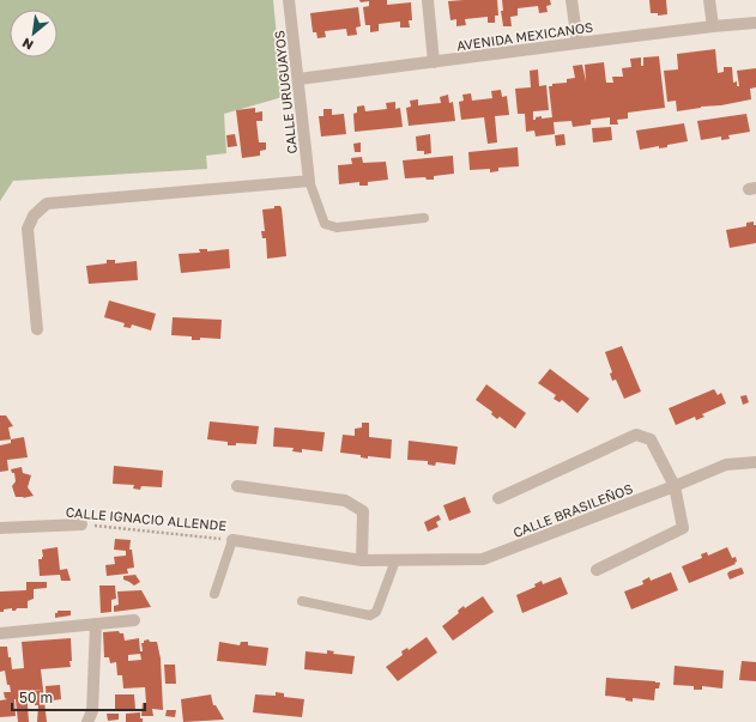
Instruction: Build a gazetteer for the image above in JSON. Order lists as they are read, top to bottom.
{
  "streets": {
    "street": [
      "AVENIDA MEXICANOS",
      "CALLE URUGUAYOS",
      "CALLE BRASILEÑOS",
      "CALLE IGNACIO ALLENDE"
    ]
  },
  "crossings": [
    ["AVENIDA MEXICANOS", "CALLE URUGUAYOS"],
    ["CALLE BRASILEÑOS", "CALLE IGNACIO ALLENDE"]
  ],
  "scale_bar": "50 m",
  "north": "bottom left"
}
